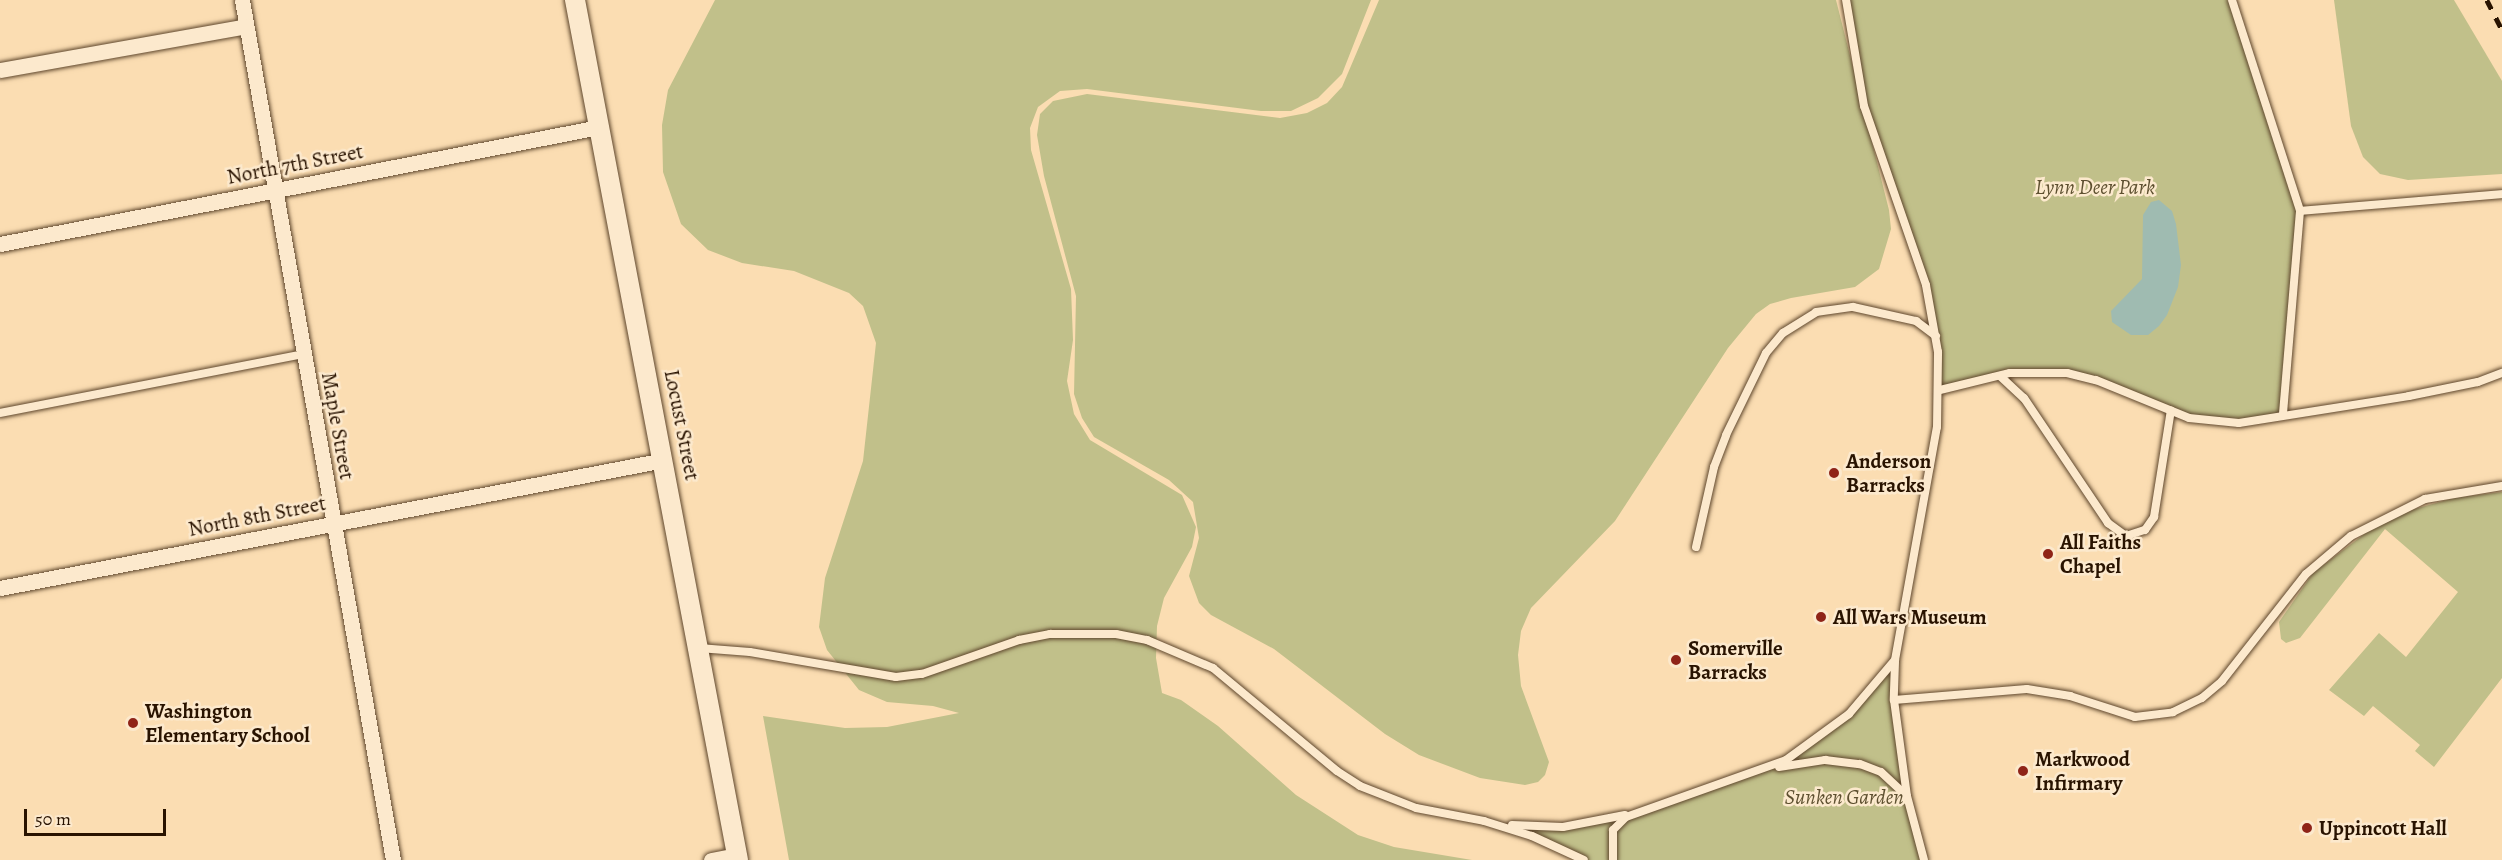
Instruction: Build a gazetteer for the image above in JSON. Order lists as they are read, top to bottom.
{
  "streets": {
    "street": [
      "North 7th Street",
      "Locust Street",
      "Maple Street",
      "North 8th Street"
    ]
  },
  "crossings": [
    ["North 7th Street", "Locust Street"],
    ["North 7th Street", "Maple Street"],
    ["Locust Street", "North 8th Street"],
    ["Maple Street", "North 8th Street"]
  ],
  "parks": ["Lynn Deer Park", "Sunken Garden"],
  "places": [
    "Anderson Barracks",
    "All Faiths Chapel",
    "All Wars Museum",
    "Somerville Barracks",
    "Washington Elementary School",
    "Markwood Infirmary",
    "Uppincott Hall"
  ],
  "scale_bar": "50 m"
}
